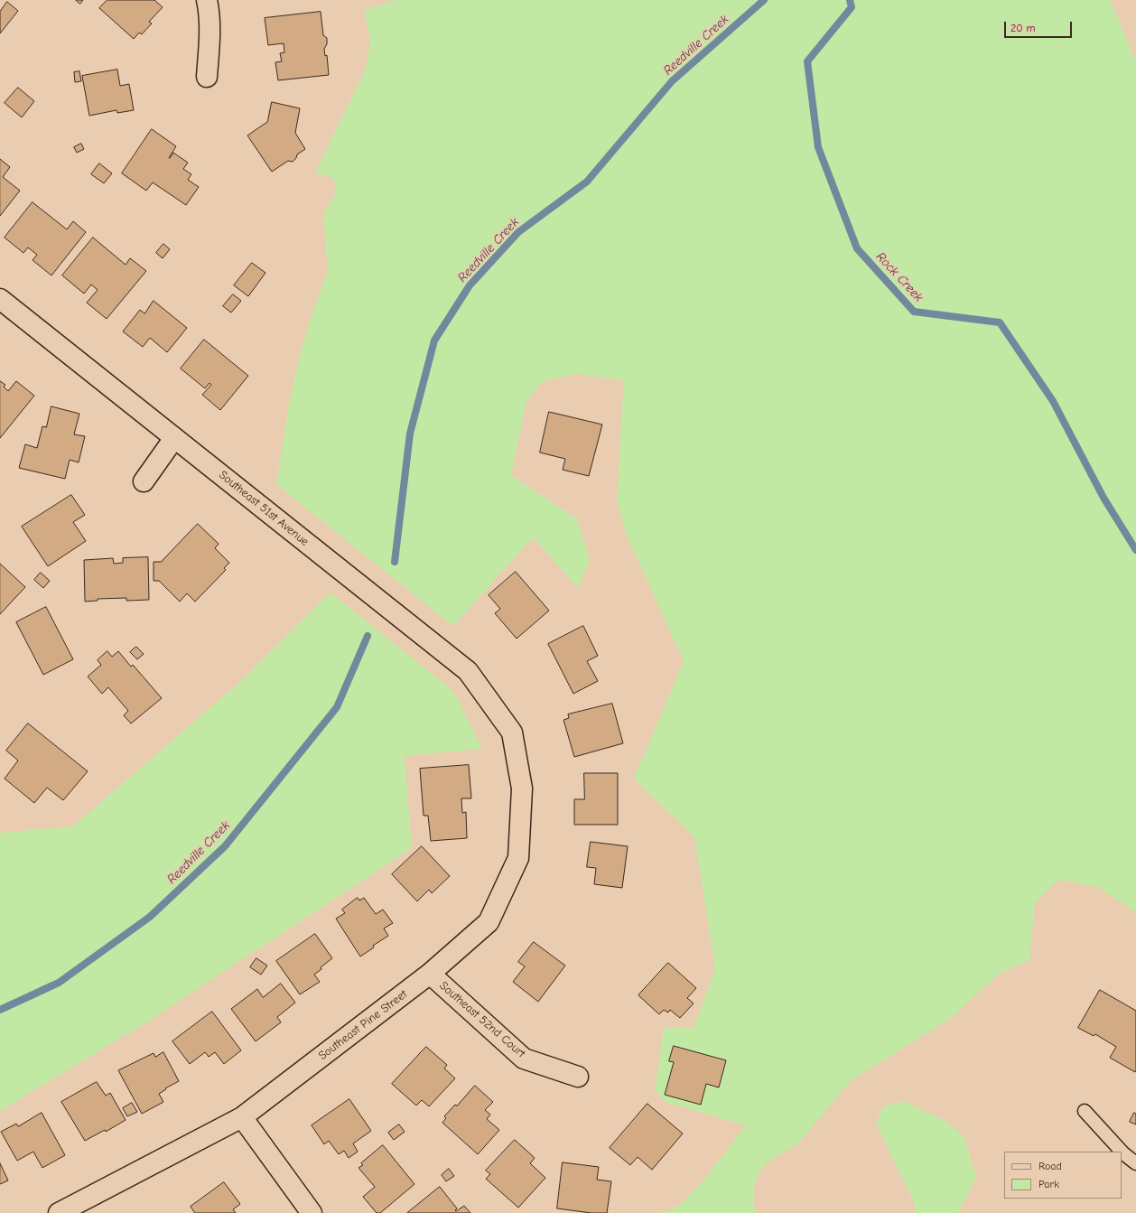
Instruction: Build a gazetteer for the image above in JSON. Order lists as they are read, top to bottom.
{
  "streets": {
    "street": ["Southeast 51st Avenue", "Southeast 52nd Court", "Southeast Pine Street"]
  },
  "crossings": [
    ["Southeast 51st Avenue", "Southeast Pine Street"],
    ["Southeast 52nd Court", "Southeast Pine Street"]
  ],
  "water": ["Reedville Creek", "Rock Creek"],
  "legend": ["Road", "Park"],
  "scale_bar": "20 m"
}
